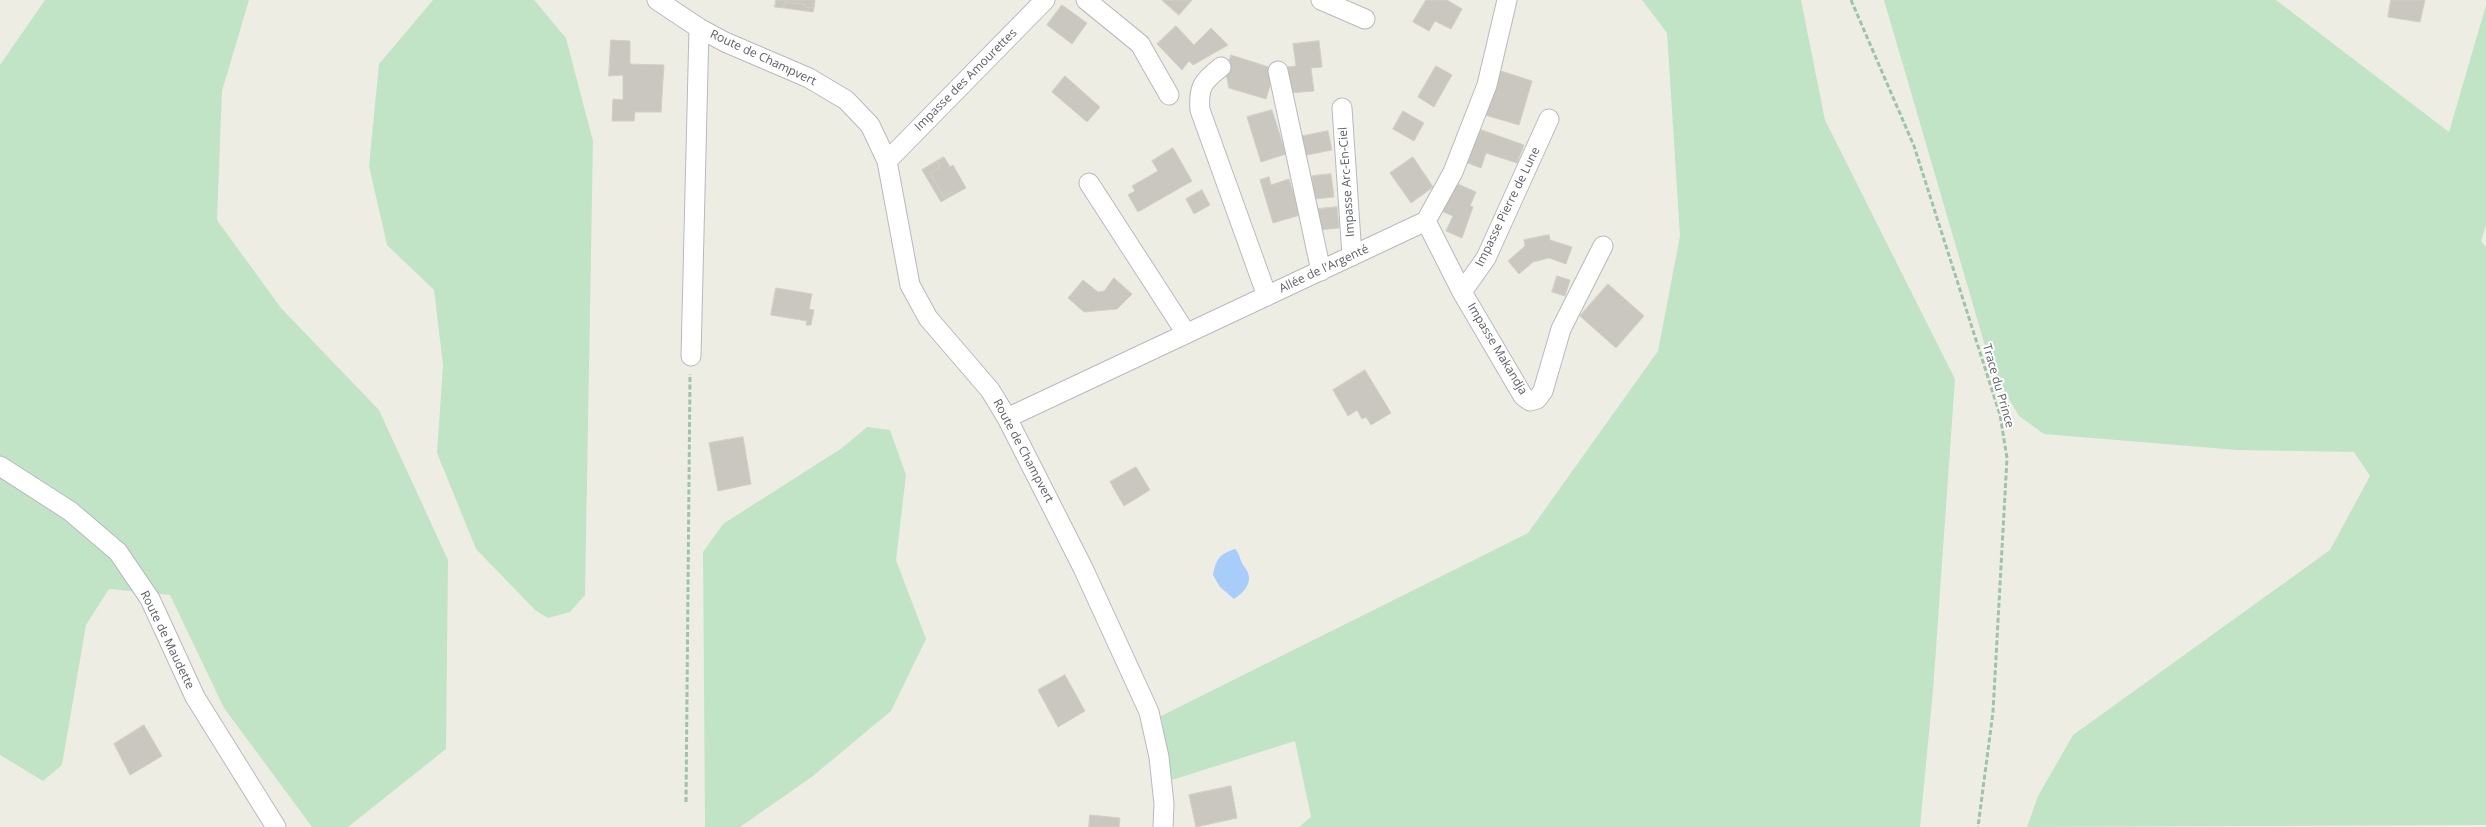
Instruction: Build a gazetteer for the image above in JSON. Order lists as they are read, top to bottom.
{
  "streets": {
    "street": [
      "Route de Champvert",
      "Impasse des Amourettes",
      "Impasse Arc-En-Ciel",
      "Impasse Pierre de Lune",
      "Allée de l'Argenté",
      "Impasse Makandja",
      "Route de Maudette"
    ],
    "path": ["Trace du Prince"]
  },
  "crossings": [
    ["Route de Champvert", "Impasse des Amourettes"],
    ["Route de Champvert", "Allée de l'Argenté"],
    ["Impasse Arc-En-Ciel", "Allée de l'Argenté"],
    ["Impasse Pierre de Lune", "Impasse Makandja"],
    ["Allée de l'Argenté", "Impasse Makandja"]
  ]
}
